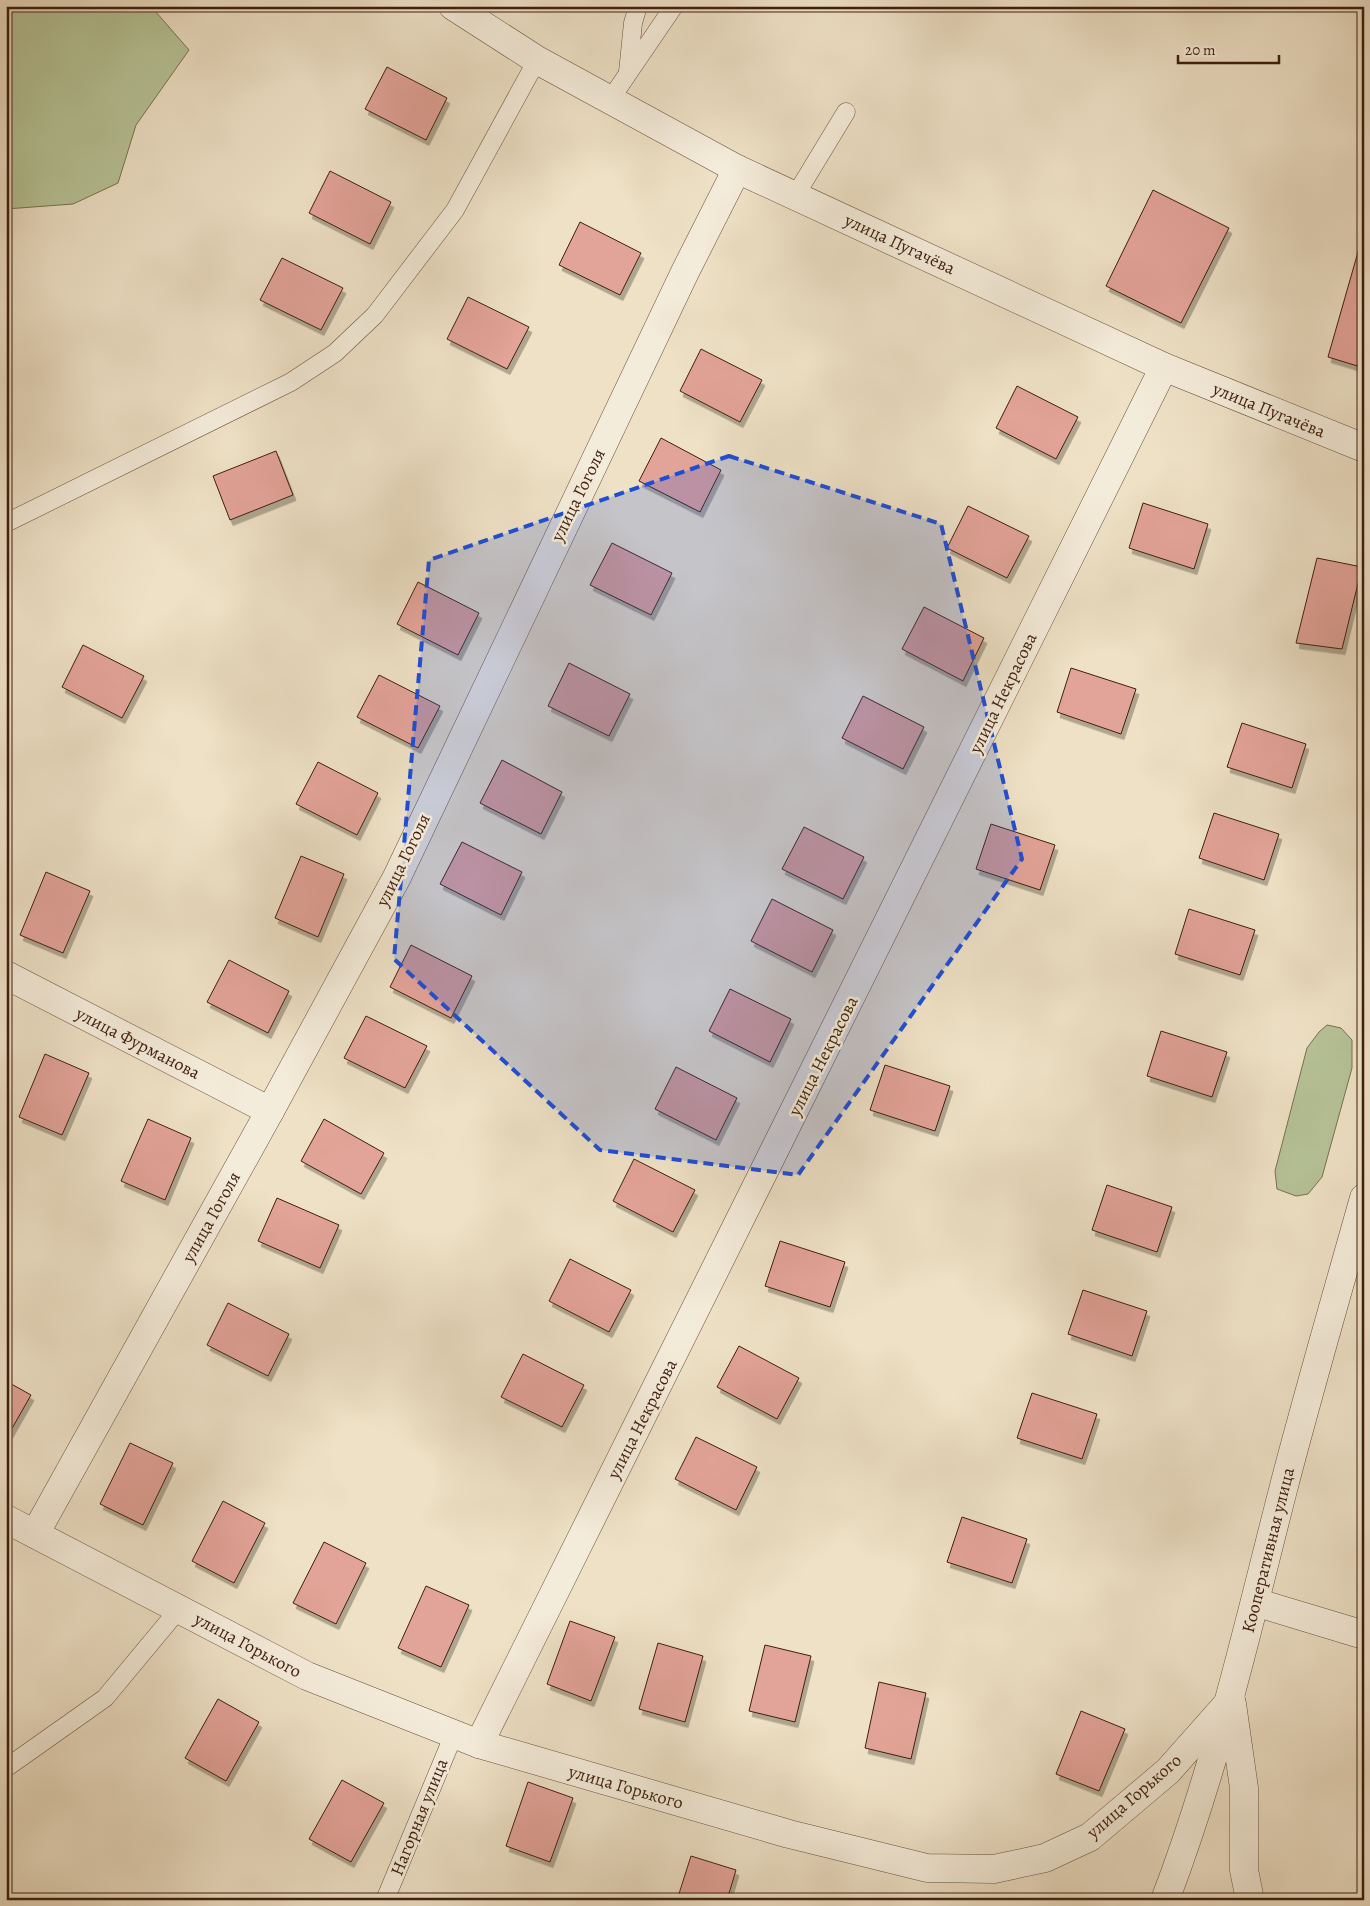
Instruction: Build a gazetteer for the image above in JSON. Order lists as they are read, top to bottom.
{
  "streets": {
    "street": [
      "улица Пугачёва",
      "улица Гоголя",
      "улица Некрасова",
      "улица Фурманова",
      "Кооперативная улица",
      "улица Горького"
    ],
    "lane": ["Нагорная улица"]
  },
  "crossings": [
    ["улица Пугачёва", "улица Гоголя"],
    ["улица Пугачёва", "улица Некрасова"],
    ["улица Гоголя", "улица Фурманова"],
    ["улица Гоголя", "улица Горького"],
    ["улица Некрасова", "улица Горького"],
    ["Кооперативная улица", "улица Горького"],
    ["улица Горького", "Нагорная улица"]
  ],
  "scale_bar": "20 m"
}
